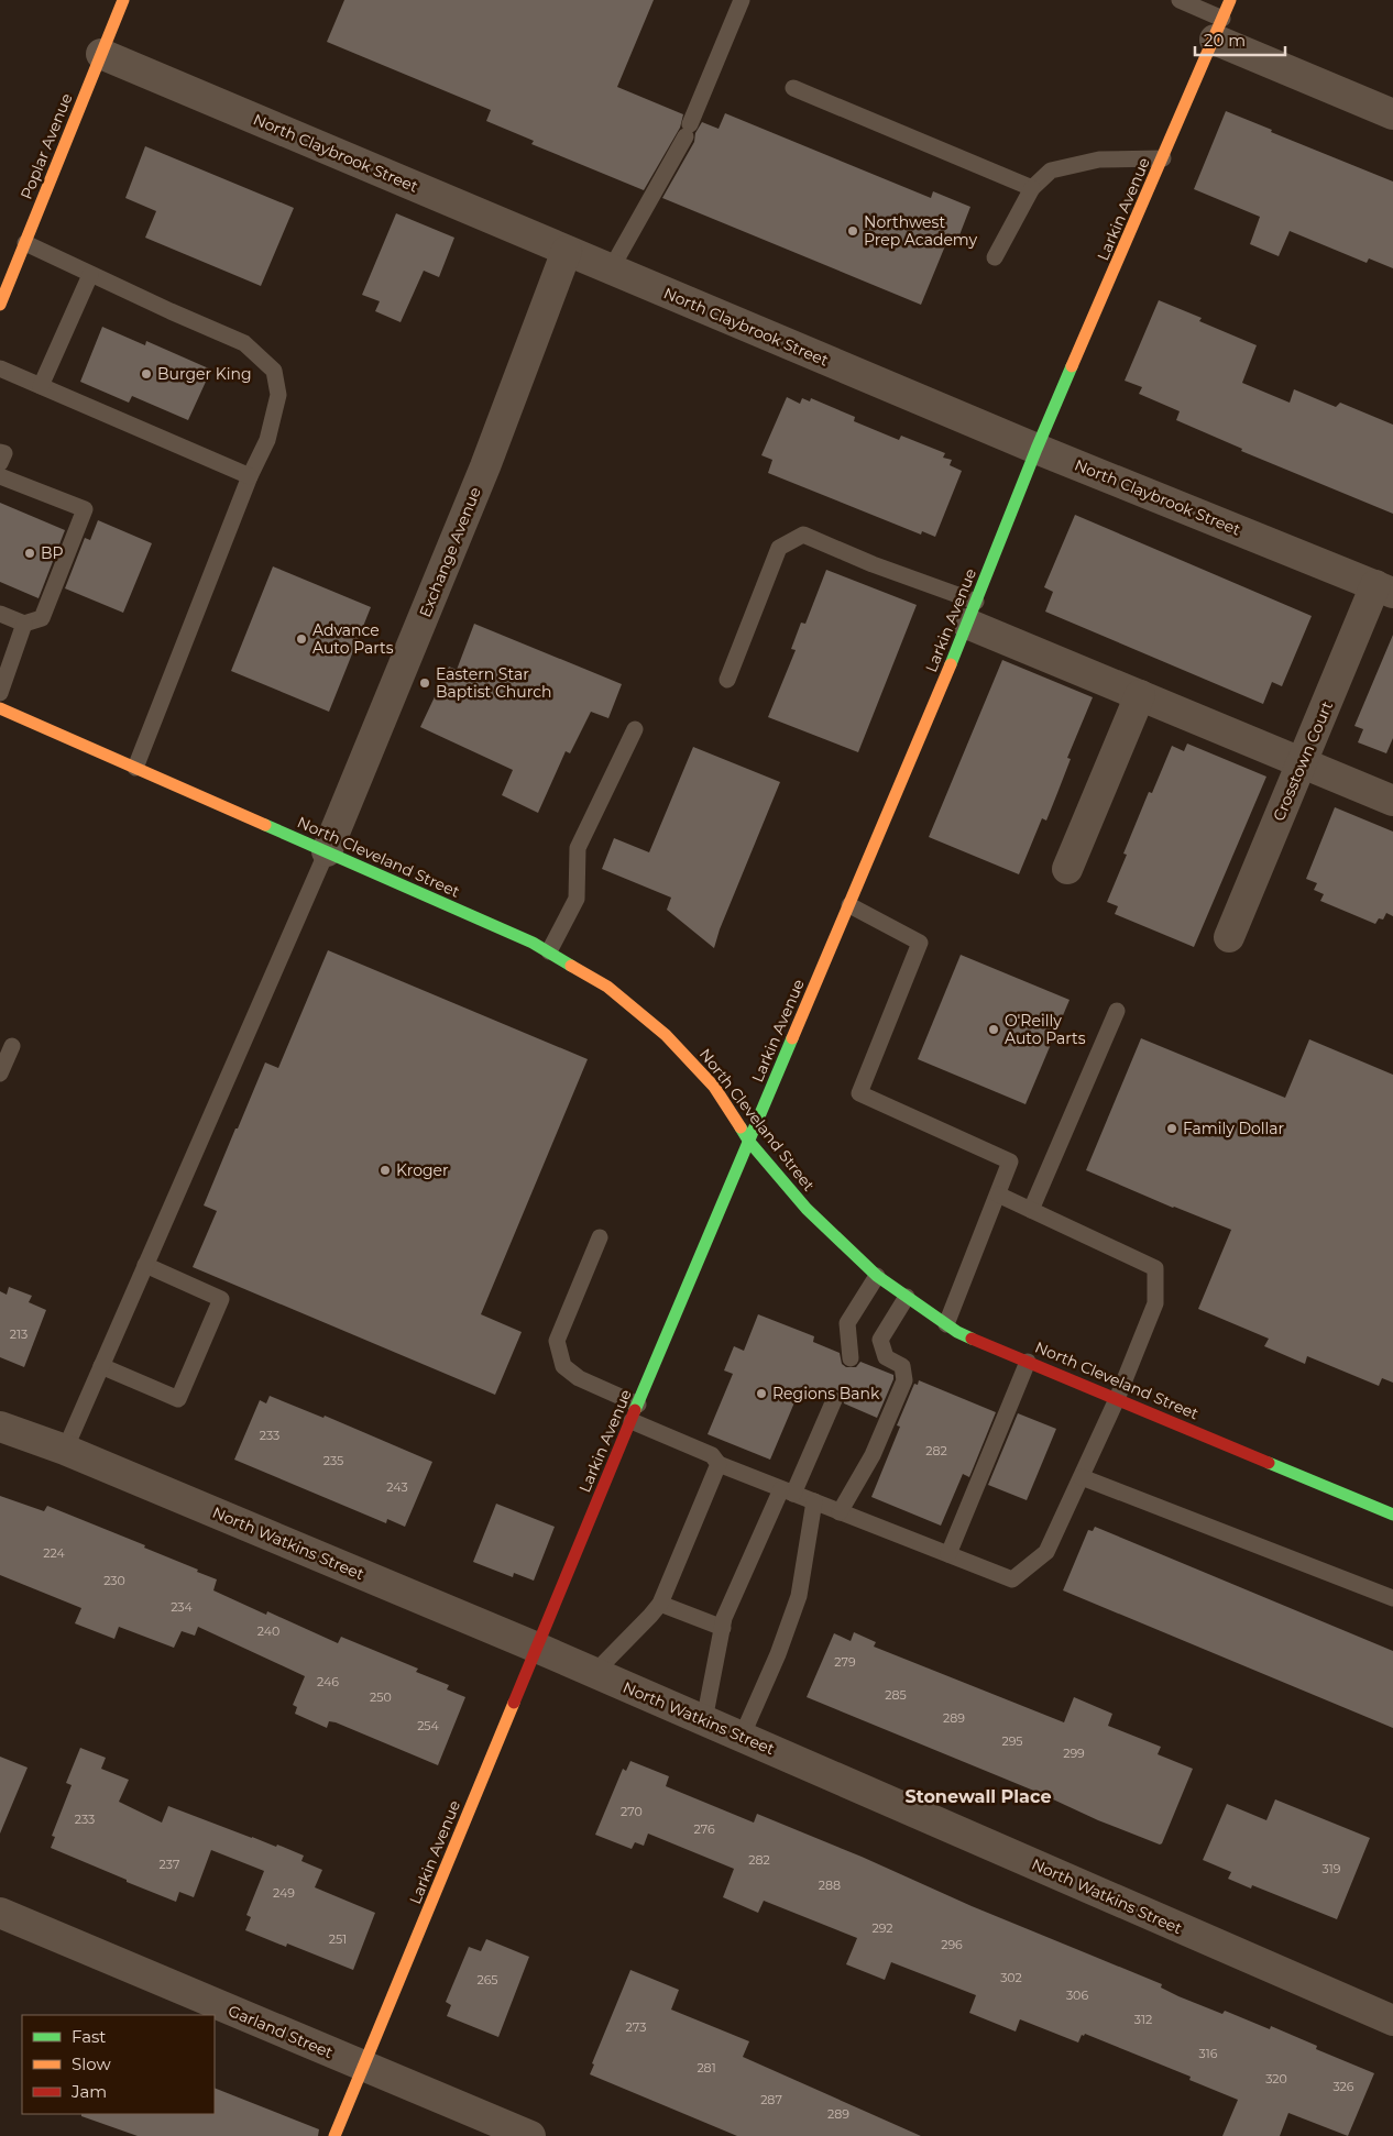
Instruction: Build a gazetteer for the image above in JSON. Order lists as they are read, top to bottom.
{
  "streets": {
    "street": [
      "Poplar Avenue",
      "North Claybrook Street",
      "Larkin Avenue",
      "Exchange Avenue",
      "Crosstown Court",
      "North Cleveland Street",
      "North Watkins Street",
      "Garland Street"
    ]
  },
  "crossings": [
    ["Poplar Avenue", "North Claybrook Street"],
    ["North Claybrook Street", "Larkin Avenue"],
    ["North Claybrook Street", "Exchange Avenue"],
    ["North Claybrook Street", "Crosstown Court"],
    ["Larkin Avenue", "North Cleveland Street"],
    ["Larkin Avenue", "North Watkins Street"],
    ["Larkin Avenue", "Garland Street"],
    ["Exchange Avenue", "North Cleveland Street"]
  ],
  "districts": ["Stonewall Place"],
  "places": [
    "Northwest Prep Academy",
    "Burger King",
    "BP",
    "Advance Auto Parts",
    "Eastern Star Baptist Church",
    "O'Reilly Auto Parts",
    "Family Dollar",
    "Kroger",
    "Regions Bank"
  ],
  "house_numbers": [
    "213",
    "233",
    "282",
    "235",
    "243",
    "224",
    "230",
    "234",
    "240",
    "279",
    "246",
    "285",
    "250",
    "289",
    "254",
    "295",
    "299",
    "270",
    "233",
    "276",
    "282",
    "237",
    "319",
    "288",
    "249",
    "292",
    "251",
    "296",
    "302",
    "265",
    "306",
    "312",
    "273",
    "316",
    "281",
    "320",
    "326",
    "287",
    "289"
  ],
  "legend": ["Fast", "Slow", "Jam"],
  "scale_bar": "20 m"
}
